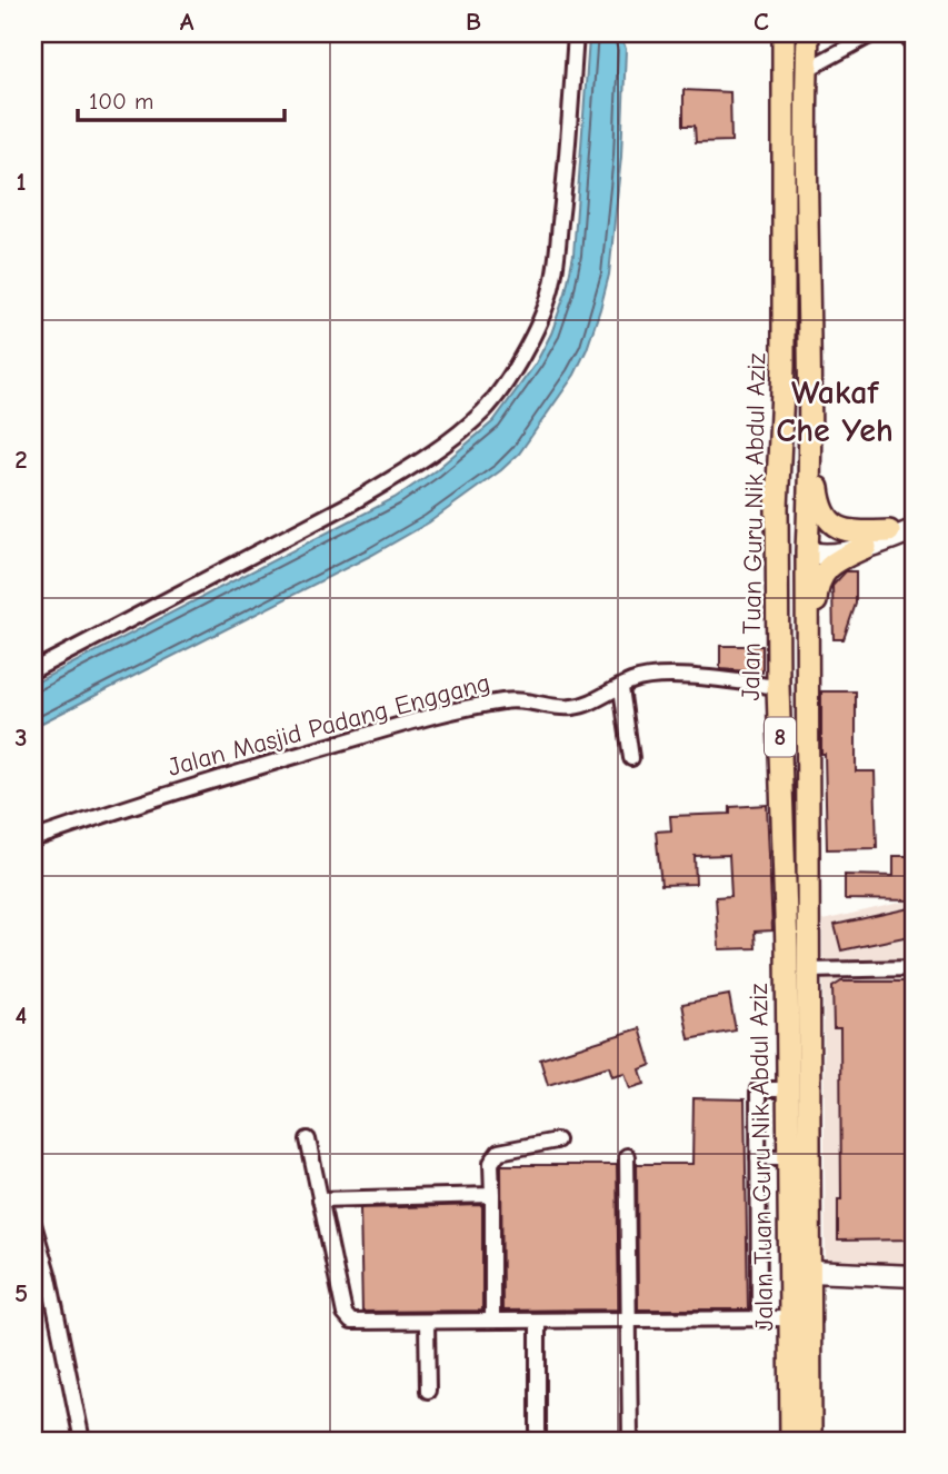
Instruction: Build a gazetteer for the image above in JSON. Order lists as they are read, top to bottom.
{
  "streets": {
    "main road": ["Jalan Tuan Guru Nik Abdul Aziz", "8"],
    "street": ["Jalan Masjid Padang Enggang"]
  },
  "crossings": [
    ["Jalan Tuan Guru Nik Abdul Aziz", "Jalan Masjid Padang Enggang"]
  ],
  "districts": ["Wakaf Che Yeh"],
  "scale_bar": "100 m",
  "grid": {
    "columns": ["A", "B", "C"],
    "rows": [
      "1",
      "2",
      "3",
      "4",
      "5"
    ]
  }
}
